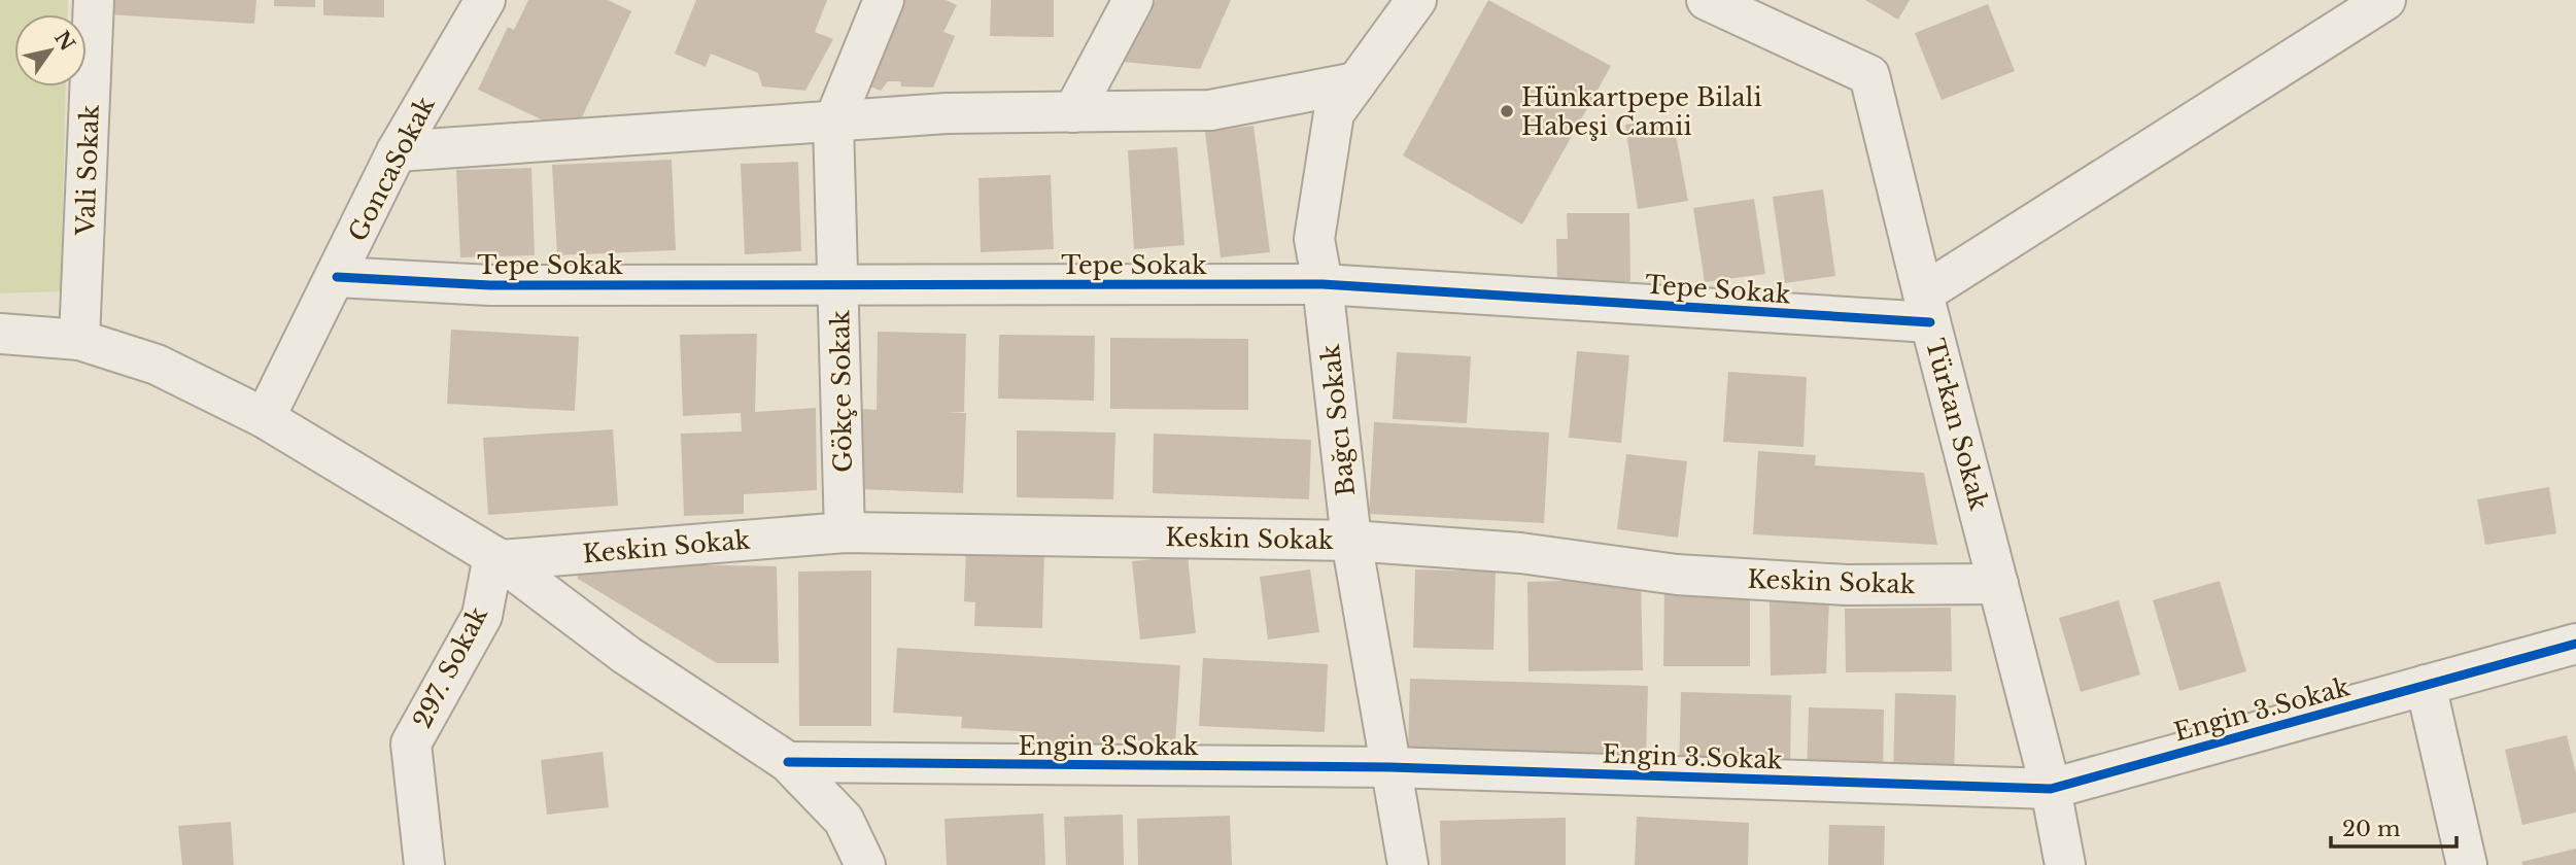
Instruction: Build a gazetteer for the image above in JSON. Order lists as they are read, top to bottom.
{
  "streets": {
    "street": [
      "GoncaSokak",
      "Vali Sokak",
      "Tepe Sokak",
      "Gökçe Sokak",
      "Bağcı Sokak",
      "Türkan Sokak",
      "Keskin Sokak",
      "297. Sokak",
      "Engin 3.Sokak"
    ]
  },
  "crossings": [
    ["GoncaSokak", "Tepe Sokak"],
    ["Tepe Sokak", "Gökçe Sokak"],
    ["Tepe Sokak", "Bağcı Sokak"],
    ["Tepe Sokak", "Türkan Sokak"],
    ["Gökçe Sokak", "Keskin Sokak"],
    ["Bağcı Sokak", "Keskin Sokak"],
    ["Bağcı Sokak", "Engin 3.Sokak"],
    ["Türkan Sokak", "Keskin Sokak"],
    ["Türkan Sokak", "Engin 3.Sokak"],
    ["Keskin Sokak", "297. Sokak"]
  ],
  "places": ["Hünkartpepe Bilali Habeşi Camii"],
  "scale_bar": "20 m",
  "north": "top right"
}
